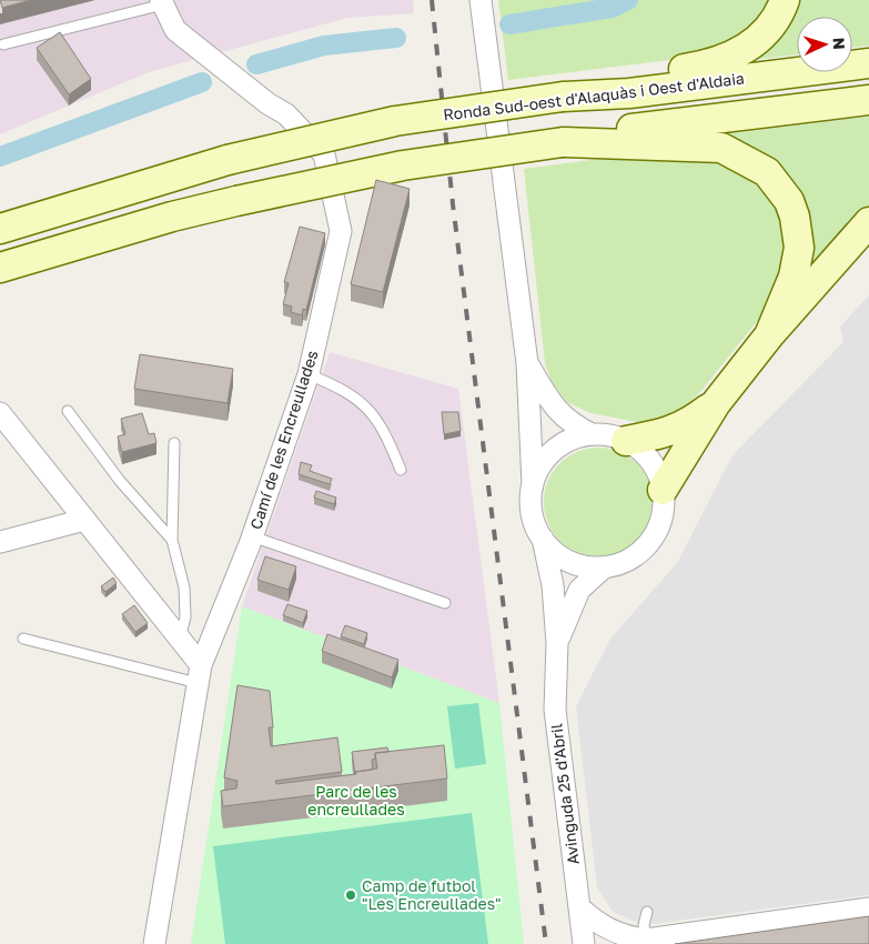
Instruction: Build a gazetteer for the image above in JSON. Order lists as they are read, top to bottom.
{
  "streets": {
    "main road": ["Ronda Sud-oest d'Alaquàs i Oest d'Aldaia"],
    "street": ["Camí de les Encreullades", "Avinguda 25 d'Abril"]
  },
  "parks": ["Parc de les encreullades"],
  "places": ["Camp de futbol \"Les Encreullades\""],
  "north": "right"
}
